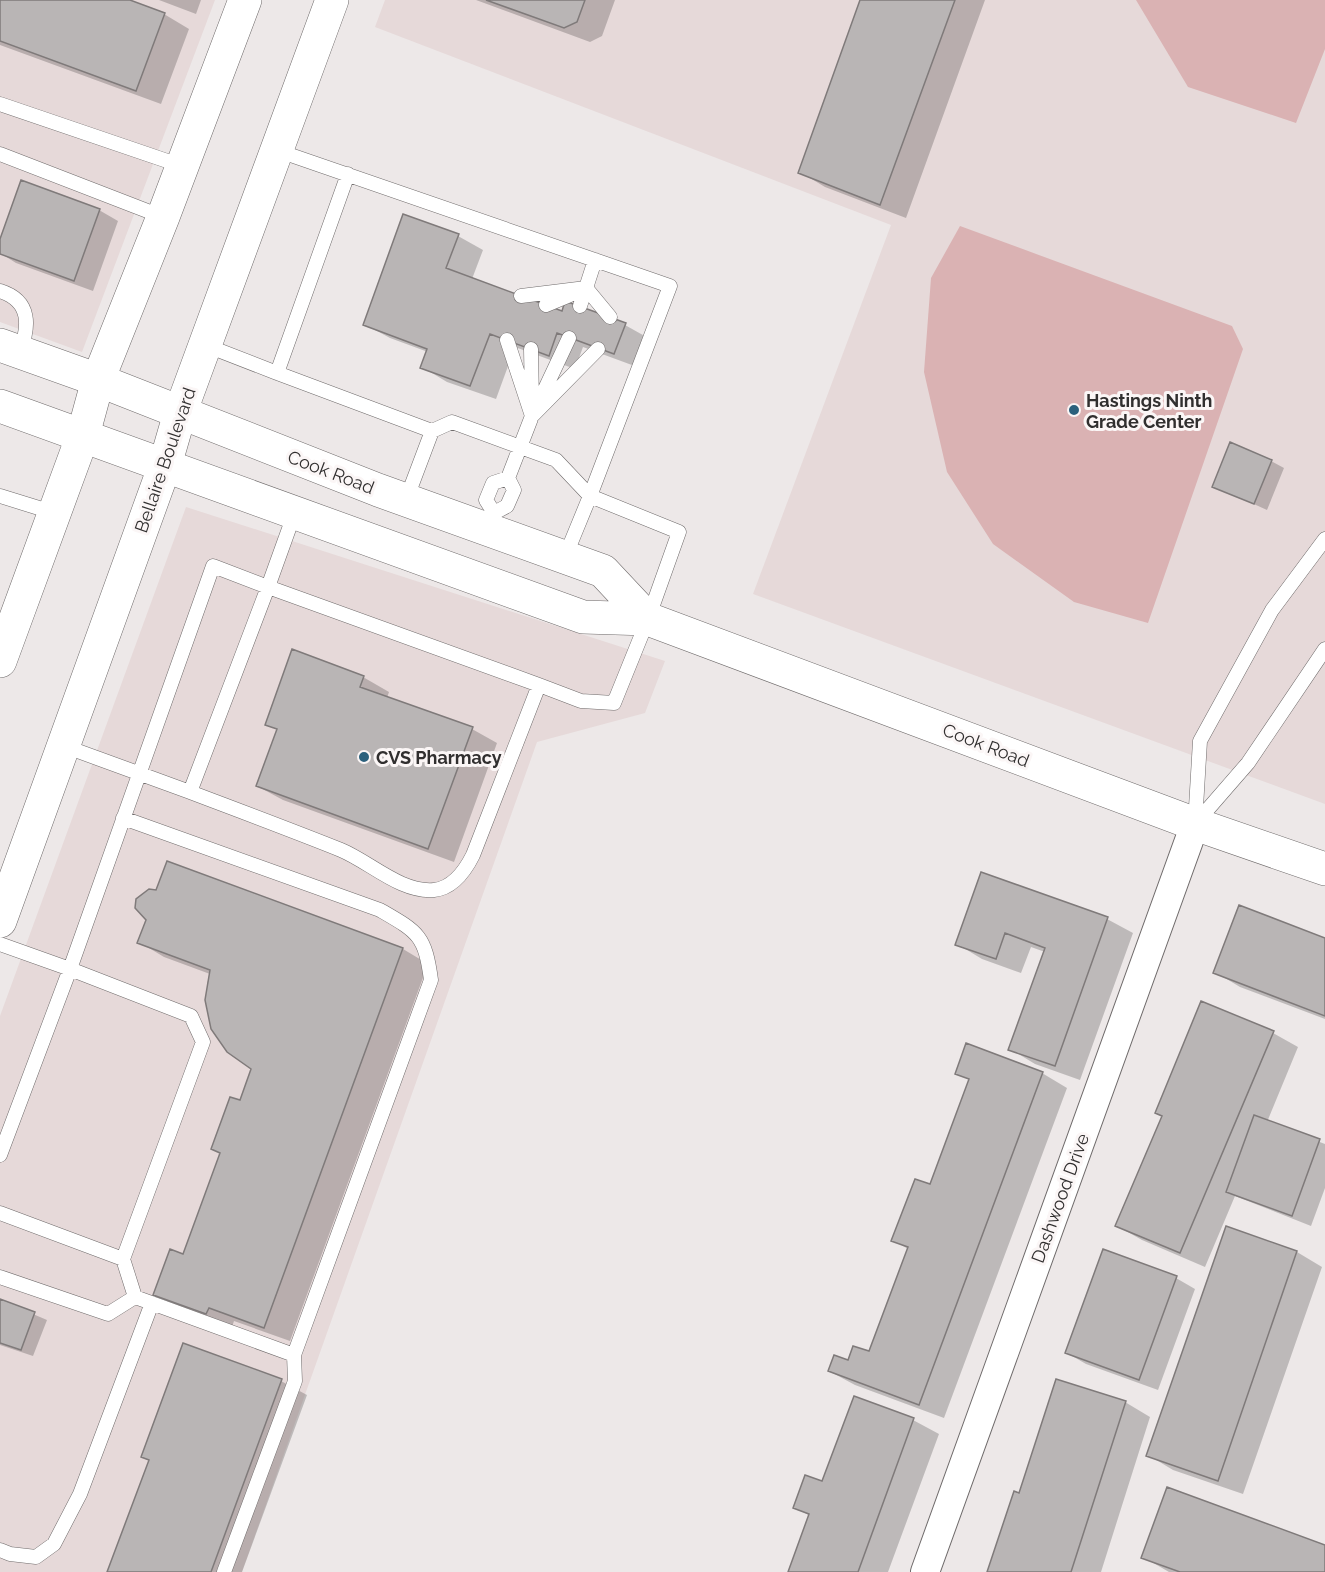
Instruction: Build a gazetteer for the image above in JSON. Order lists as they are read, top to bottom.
{
  "streets": {
    "street": ["Bellaire Boulevard", "Cook Road", "Dashwood Drive"]
  },
  "crossings": [
    ["Bellaire Boulevard", "Cook Road"],
    ["Cook Road", "Dashwood Drive"]
  ],
  "places": ["Hastings Ninth Grade Center", "CVS Pharmacy"]
}
